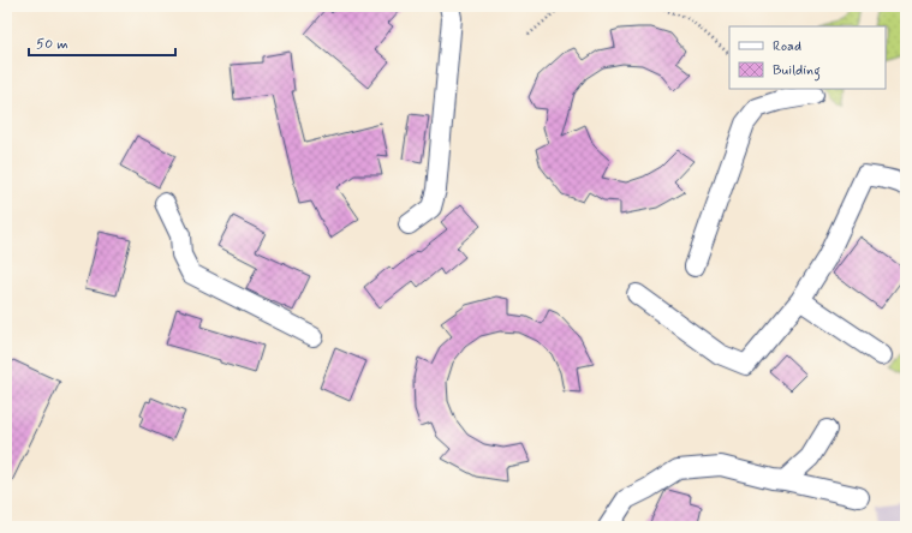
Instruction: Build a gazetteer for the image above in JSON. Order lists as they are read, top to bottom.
{
  "legend": ["Road", "Building"],
  "scale_bar": "50 m"
}
